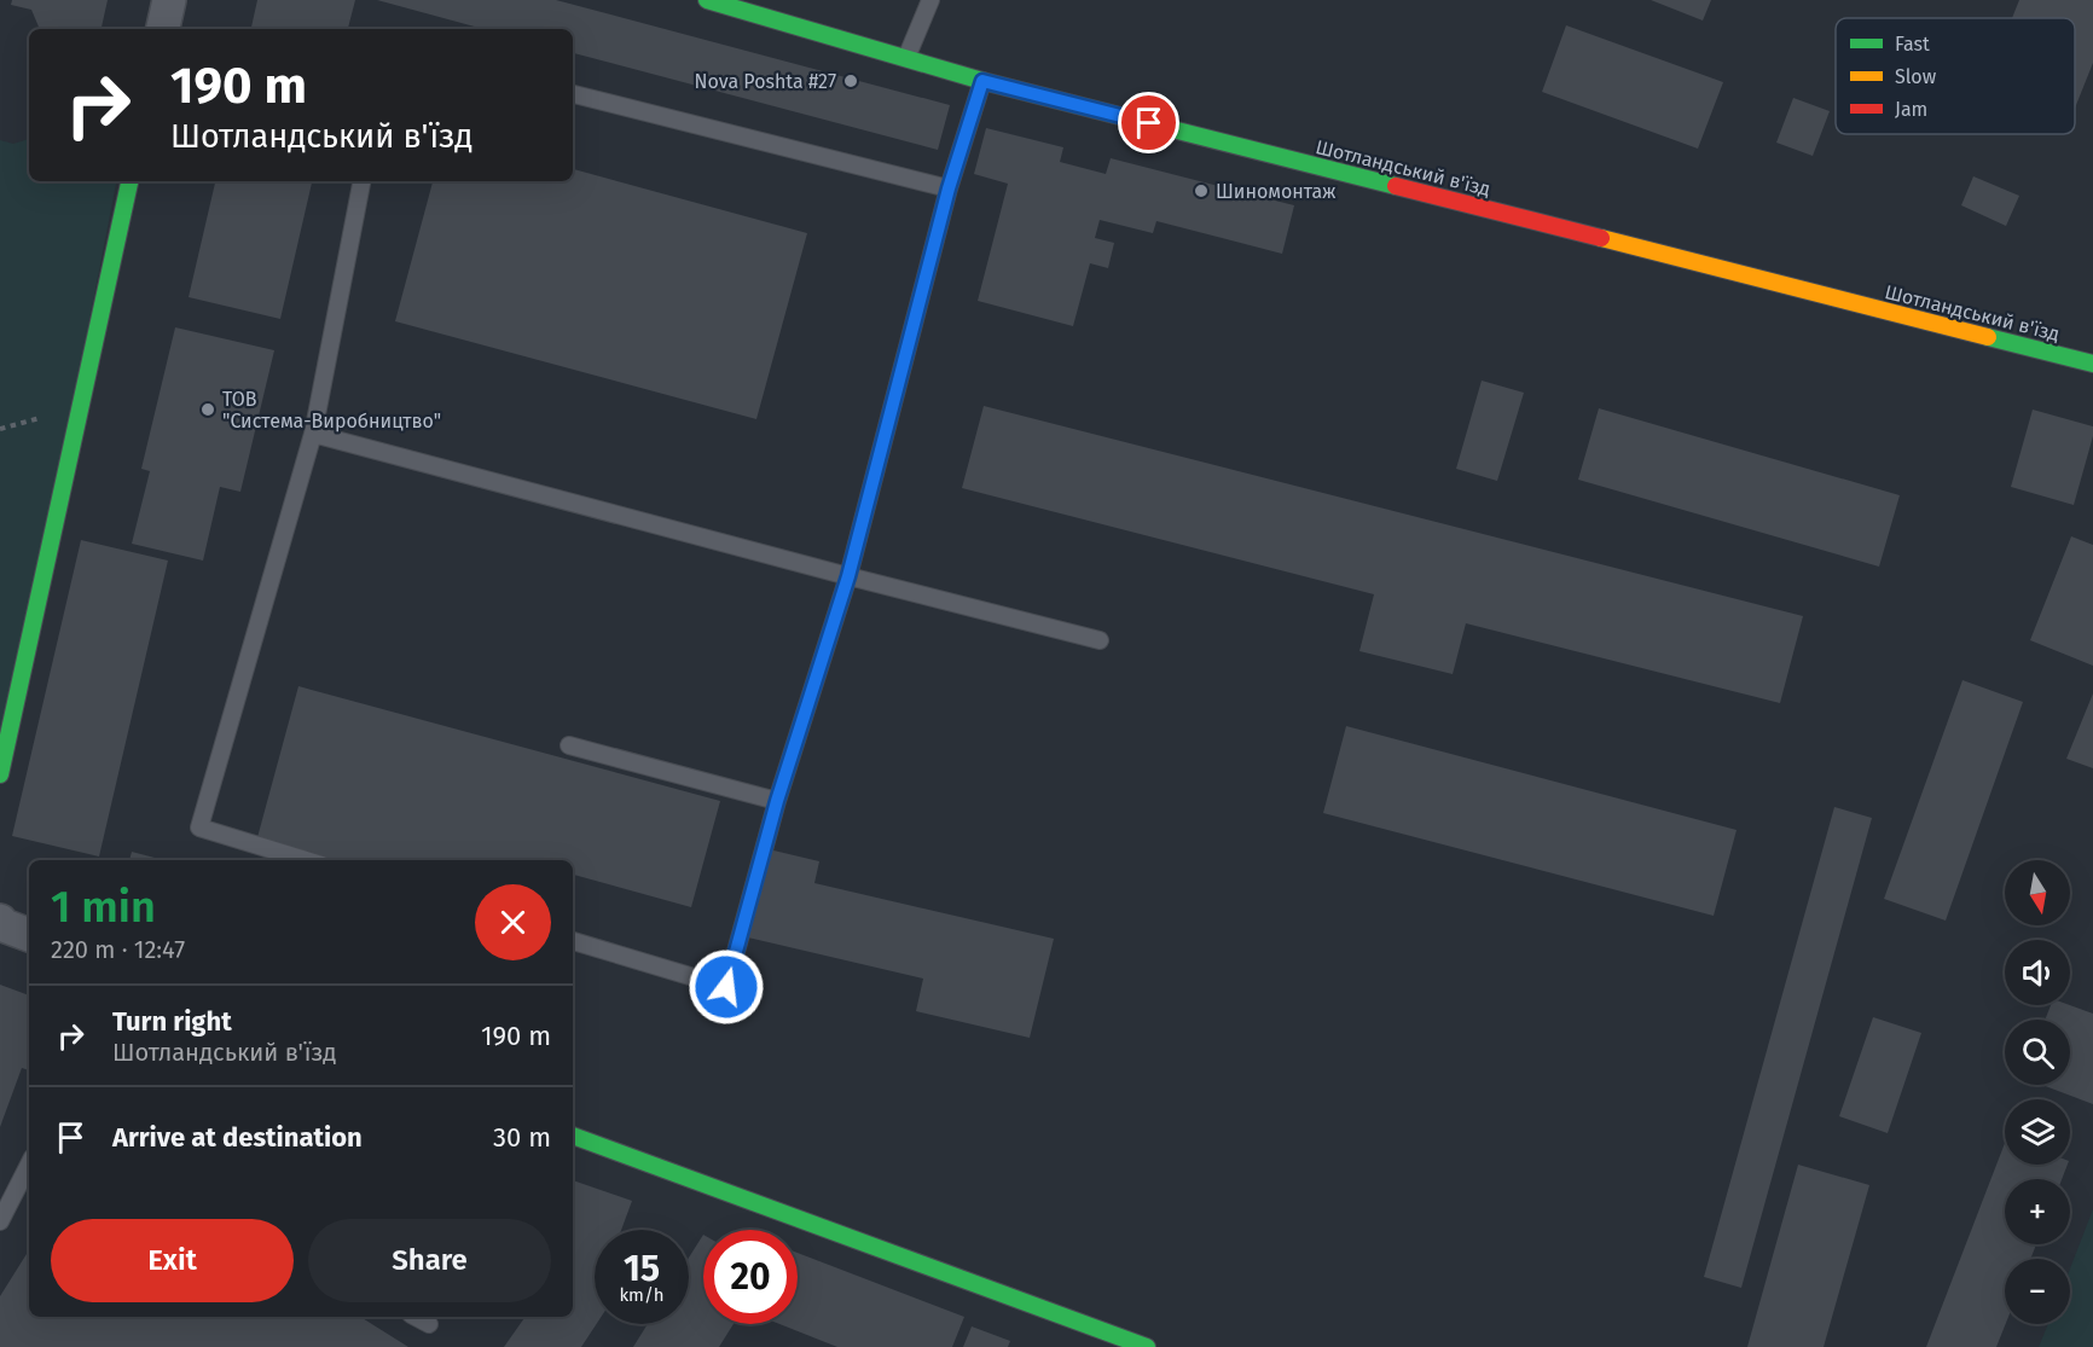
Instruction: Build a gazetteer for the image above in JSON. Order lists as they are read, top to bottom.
{
  "streets": {
    "street": ["Шотландський в'їзд"]
  },
  "places": ["Nova Poshta #27", "Шиномонтаж", "ТОВ \"Система-Виробництво\""],
  "legend": ["Fast", "Slow", "Jam"],
  "north": "bottom",
  "page": {
    "turn": ["190 m", "Шотландський в'їзд"],
    "map_buttons": ["+", "−"],
    "heading": ["1 min", "220 m · 12:47"],
    "list": [
      {
        "name": "Turn right",
        "note": "Шотландський в'їзд",
        "value": "190 m"
      },
      {
        "name": "Arrive at destination",
        "value": "30 m"
      }
    ],
    "buttons": ["Exit", "Share"],
    "speed": "15 km/h",
    "limit": "20"
  }
}
